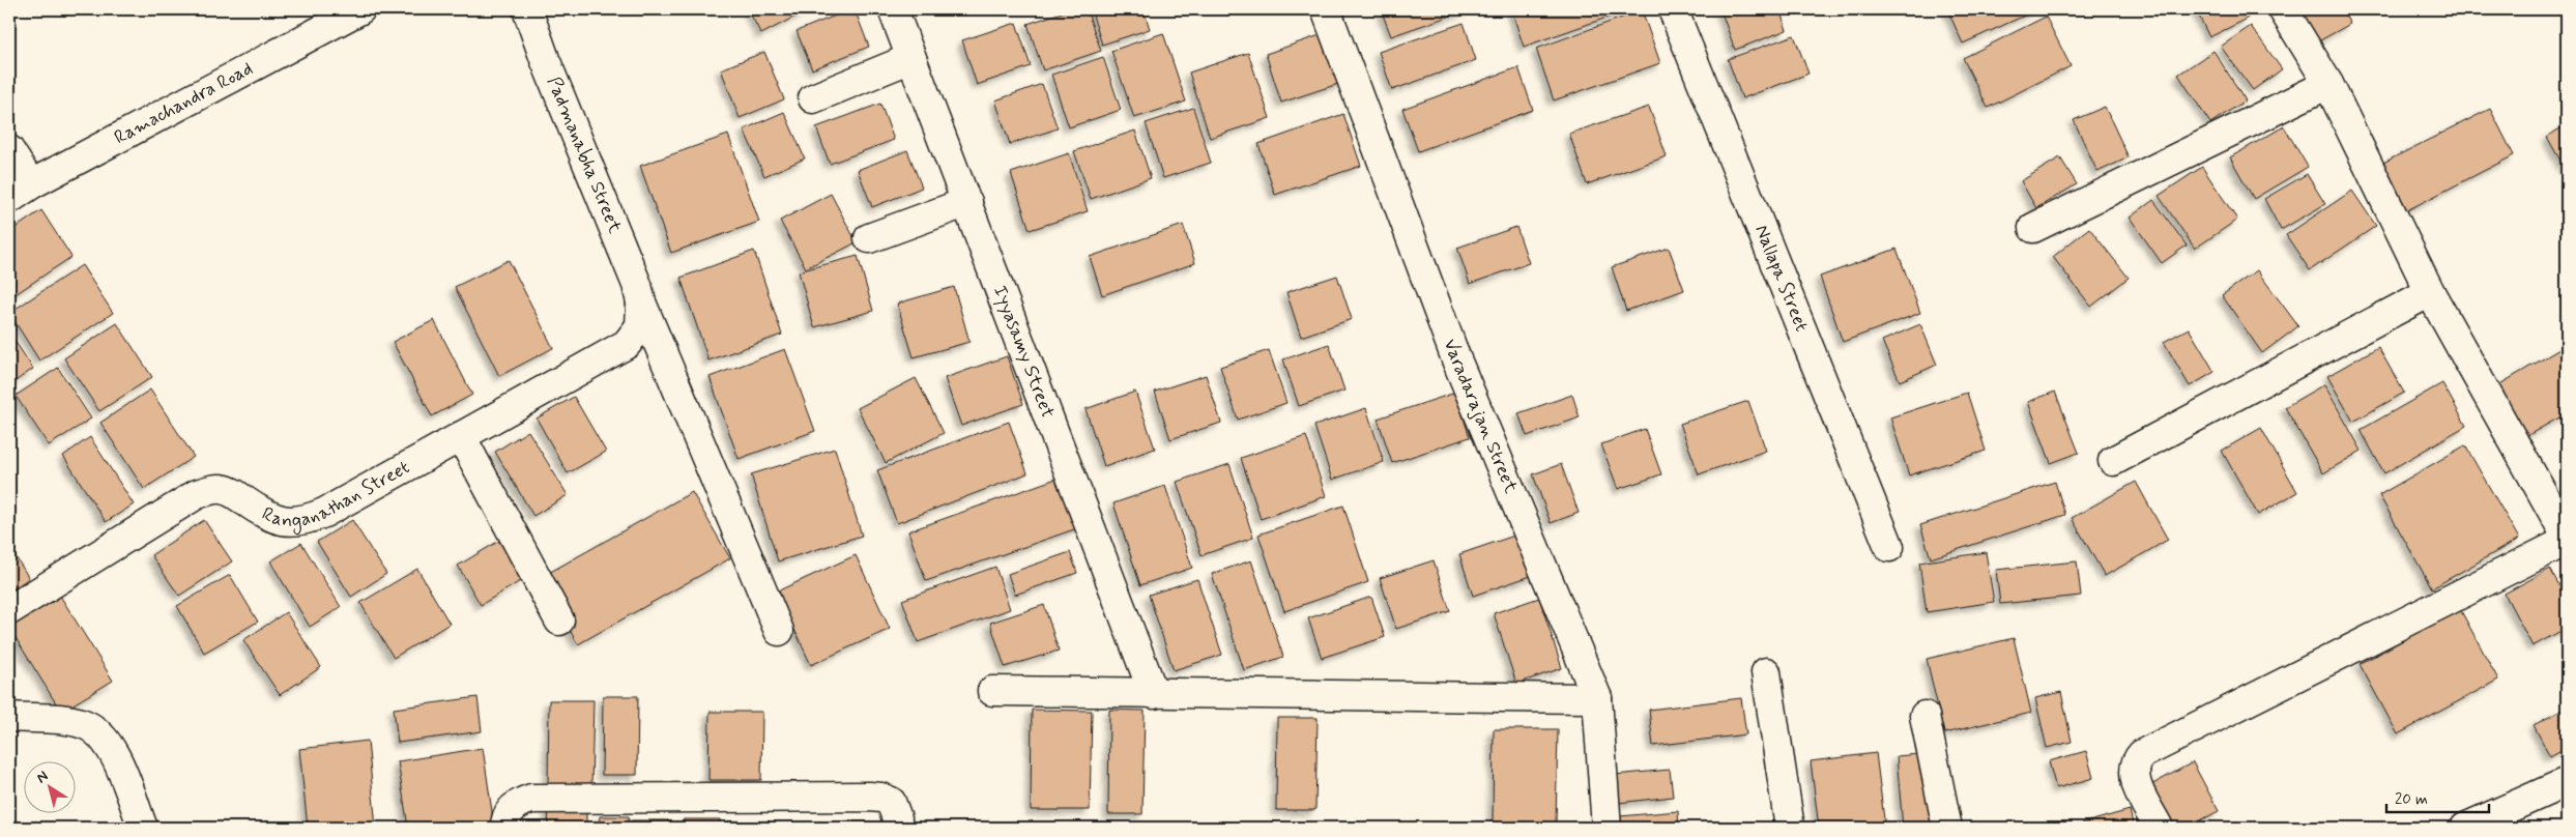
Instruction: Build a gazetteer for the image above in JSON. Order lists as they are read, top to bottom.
{
  "streets": {
    "street": [
      "Ramachandra Road",
      "Padmanabha Street",
      "Nallapa Street",
      "Iyyasamy Street",
      "Varadarajan Street",
      "Ranganathan Street"
    ]
  },
  "crossings": [
    ["Padmanabha Street", "Ranganathan Street"]
  ],
  "scale_bar": "20 m",
  "north": "top left"
}
